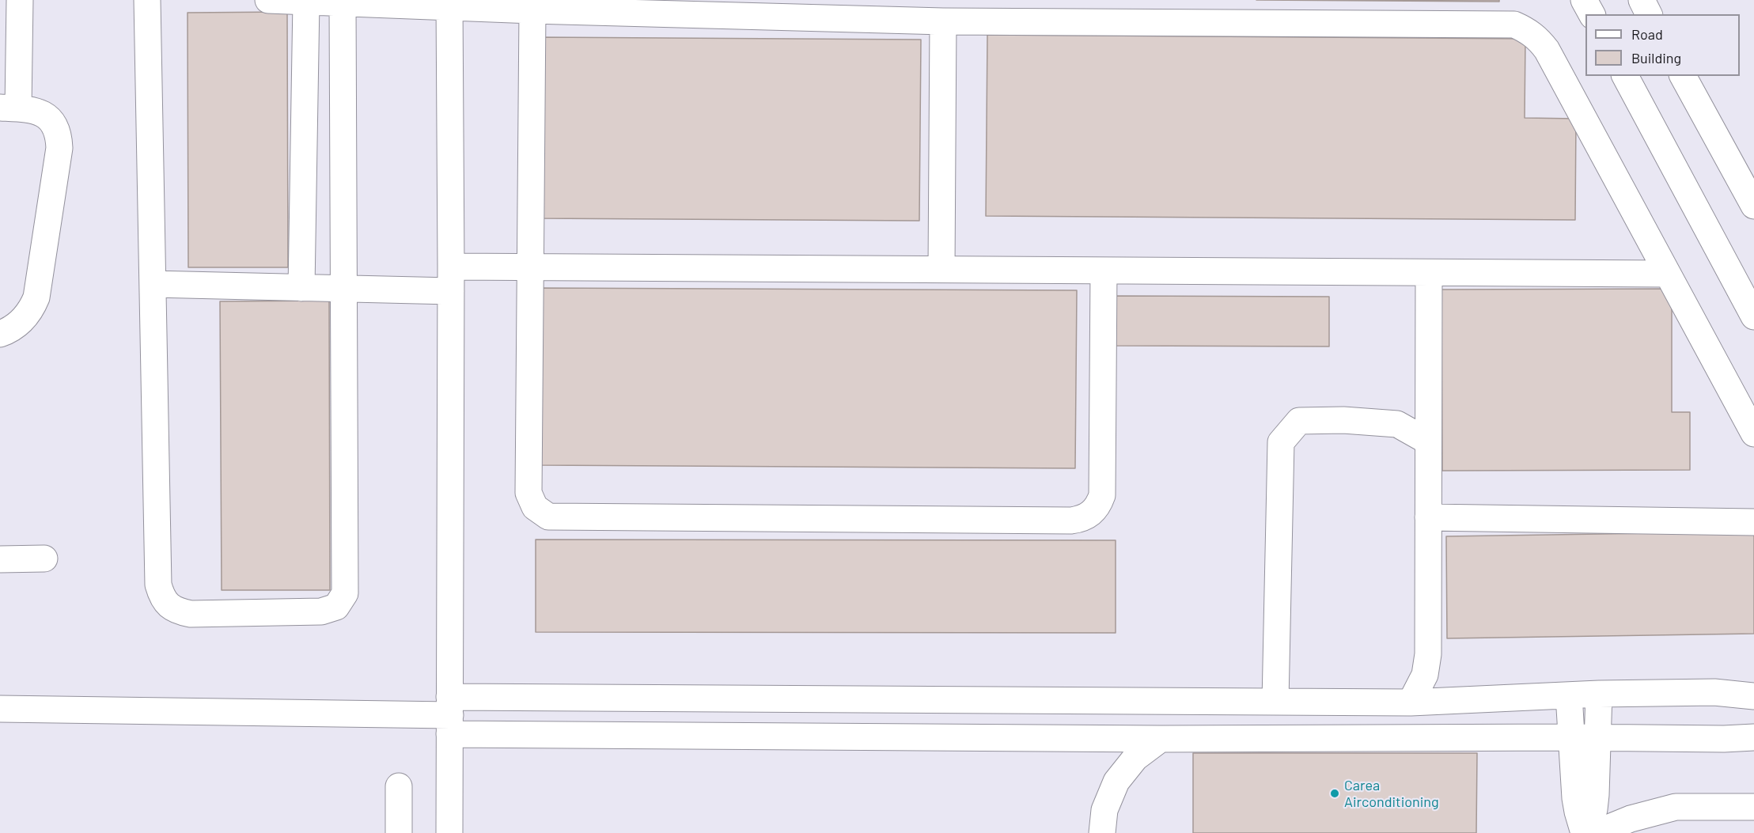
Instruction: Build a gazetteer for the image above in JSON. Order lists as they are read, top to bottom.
{
  "places": ["Carea Airconditioning"],
  "legend": ["Road", "Building"]
}
